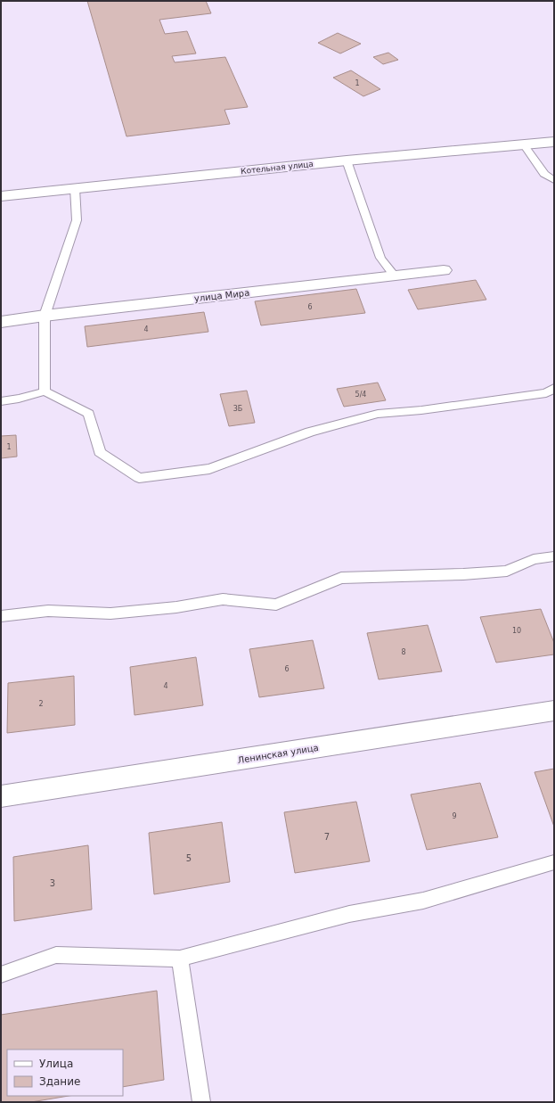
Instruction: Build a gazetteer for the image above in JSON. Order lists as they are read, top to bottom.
{
  "streets": {
    "street": ["Котельная улица", "улица Мира", "Ленинская улица"]
  },
  "house_numbers": [
    "1",
    "6",
    "4",
    "5/4",
    "3Б",
    "1",
    "10",
    "8",
    "6",
    "4",
    "2",
    "9",
    "7",
    "5",
    "3"
  ],
  "legend": ["Улица", "Здание"]
}
